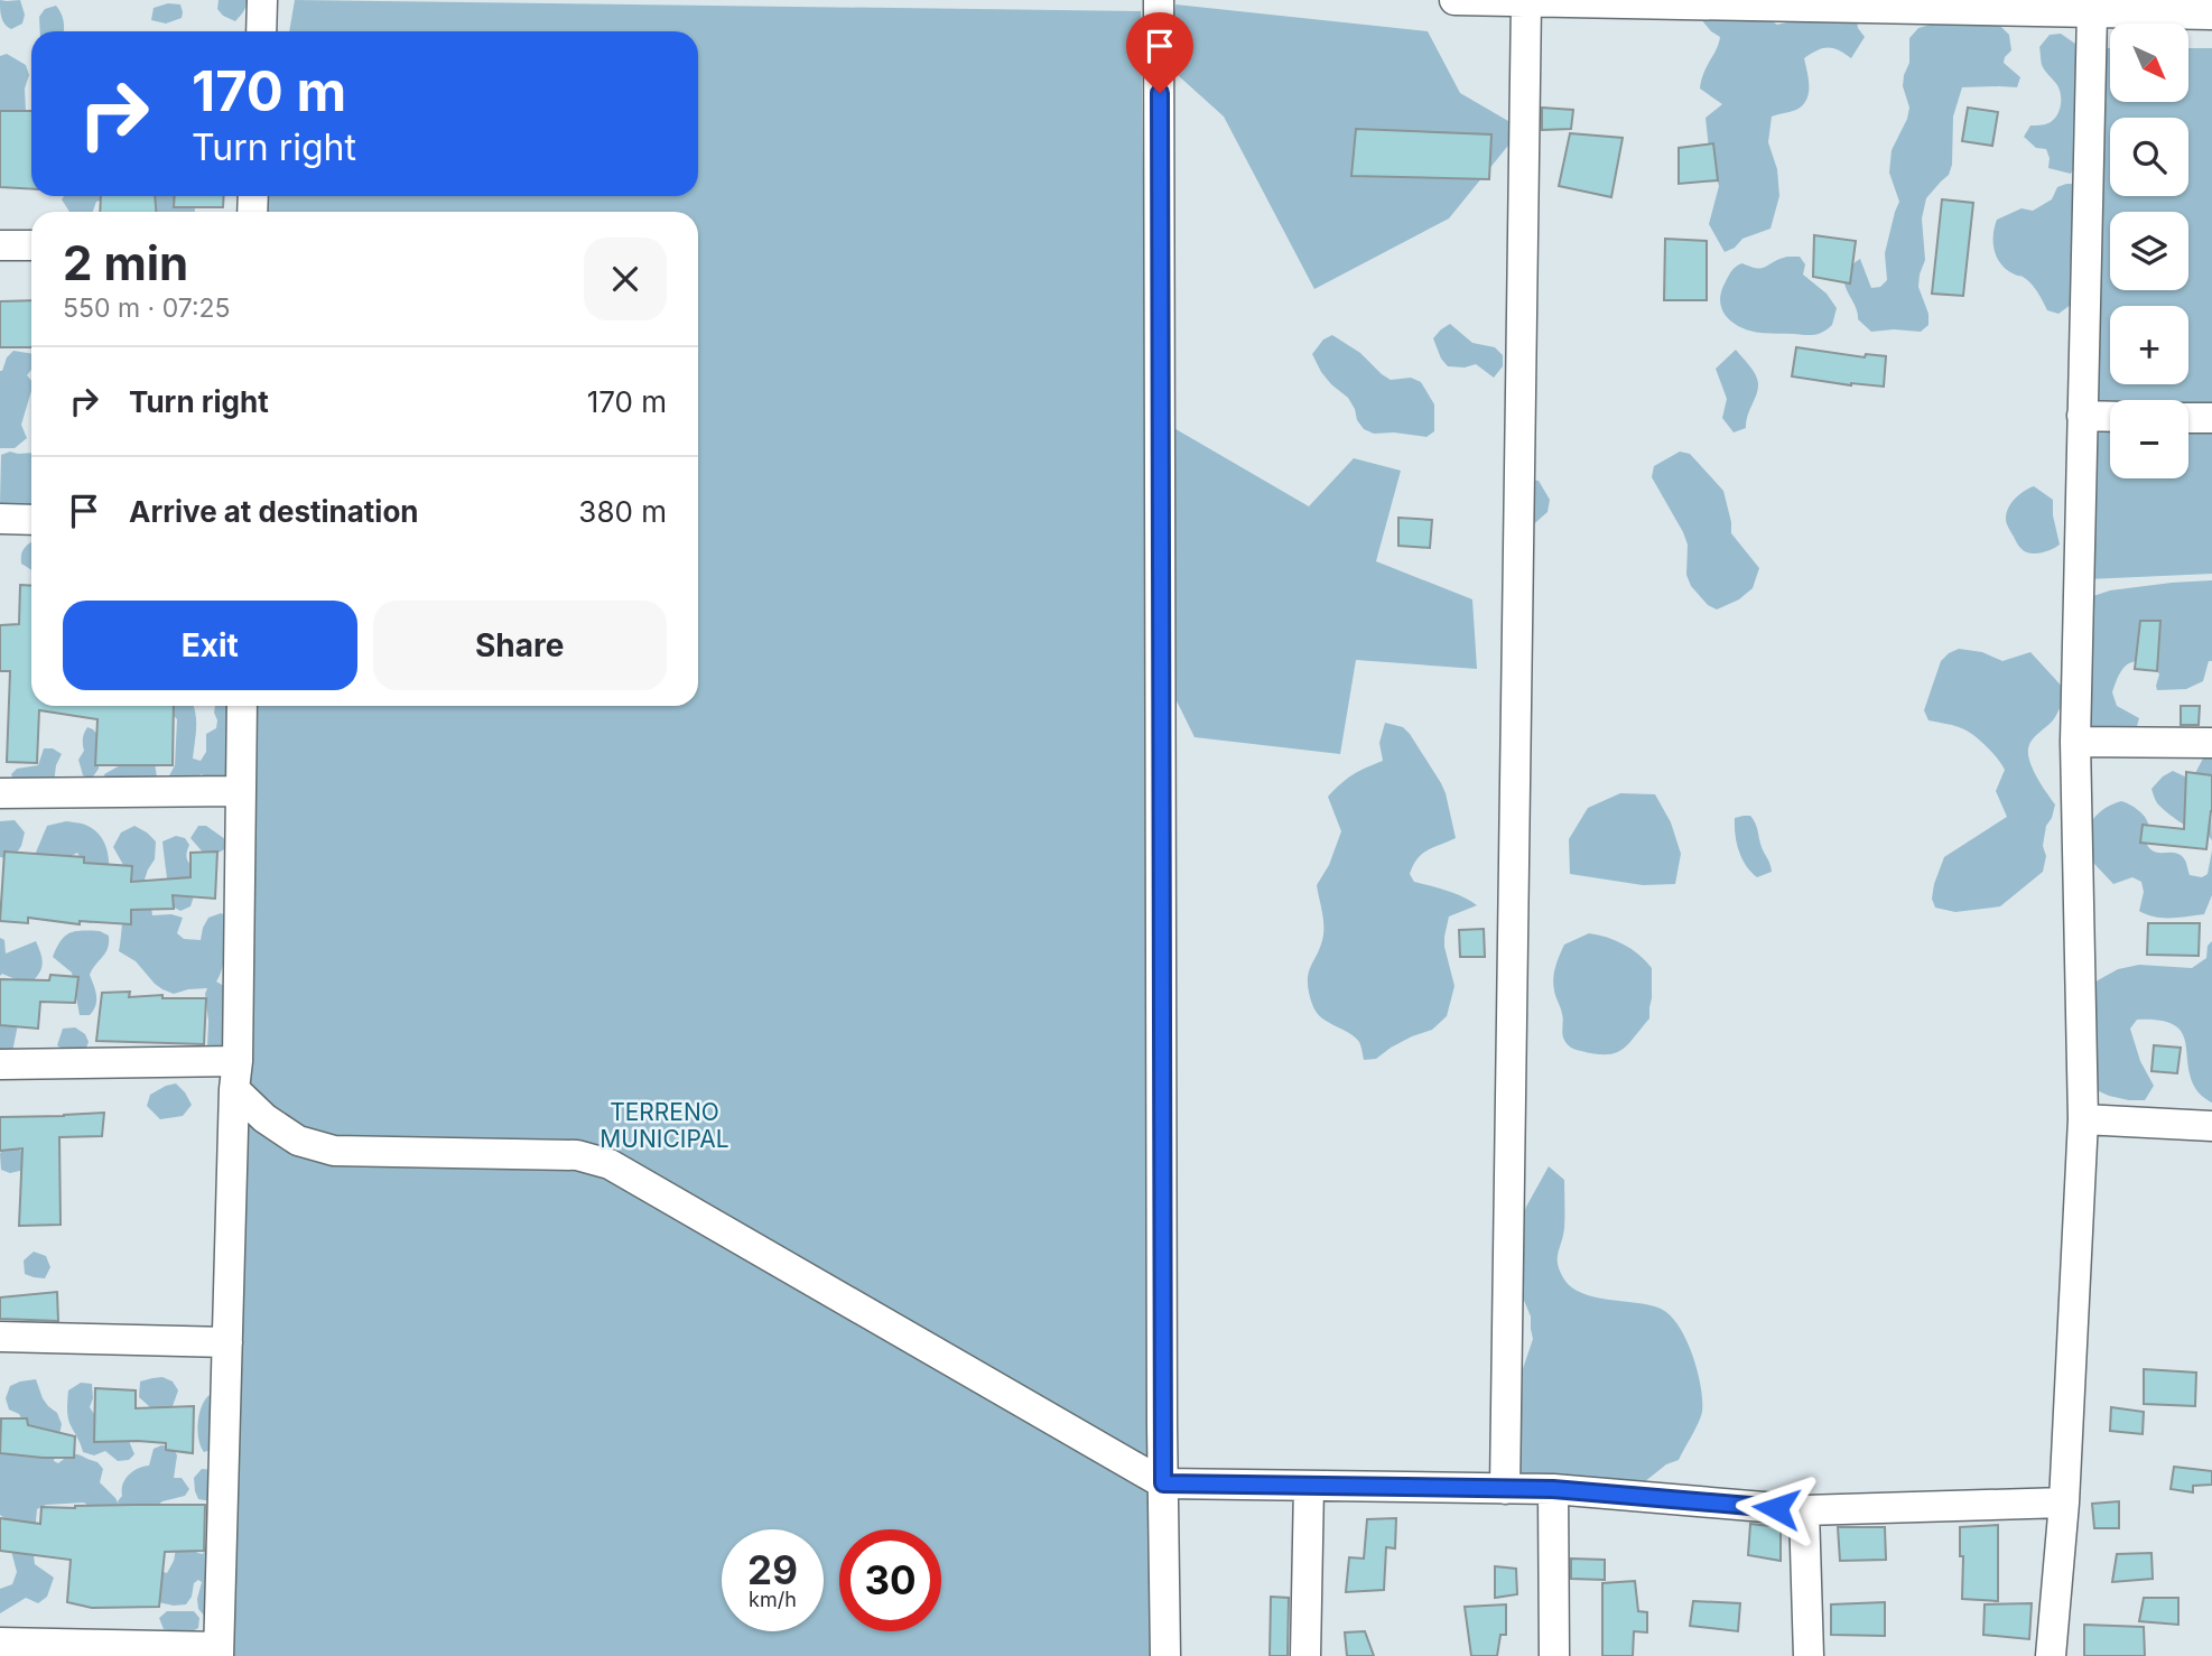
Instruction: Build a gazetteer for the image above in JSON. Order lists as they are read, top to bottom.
{
  "parks": ["TERRENO MUNICIPAL"],
  "north": "bottom right",
  "page": {
    "map_buttons": ["+", "−"],
    "turn": ["170 m", "Turn right"],
    "heading": ["2 min", "550 m · 07:25"],
    "list": [
      {
        "name": "Turn right",
        "value": "170 m"
      },
      {
        "name": "Arrive at destination",
        "value": "380 m"
      }
    ],
    "buttons": ["Exit", "Share"],
    "speed": "29 km/h",
    "limit": "30"
  }
}
